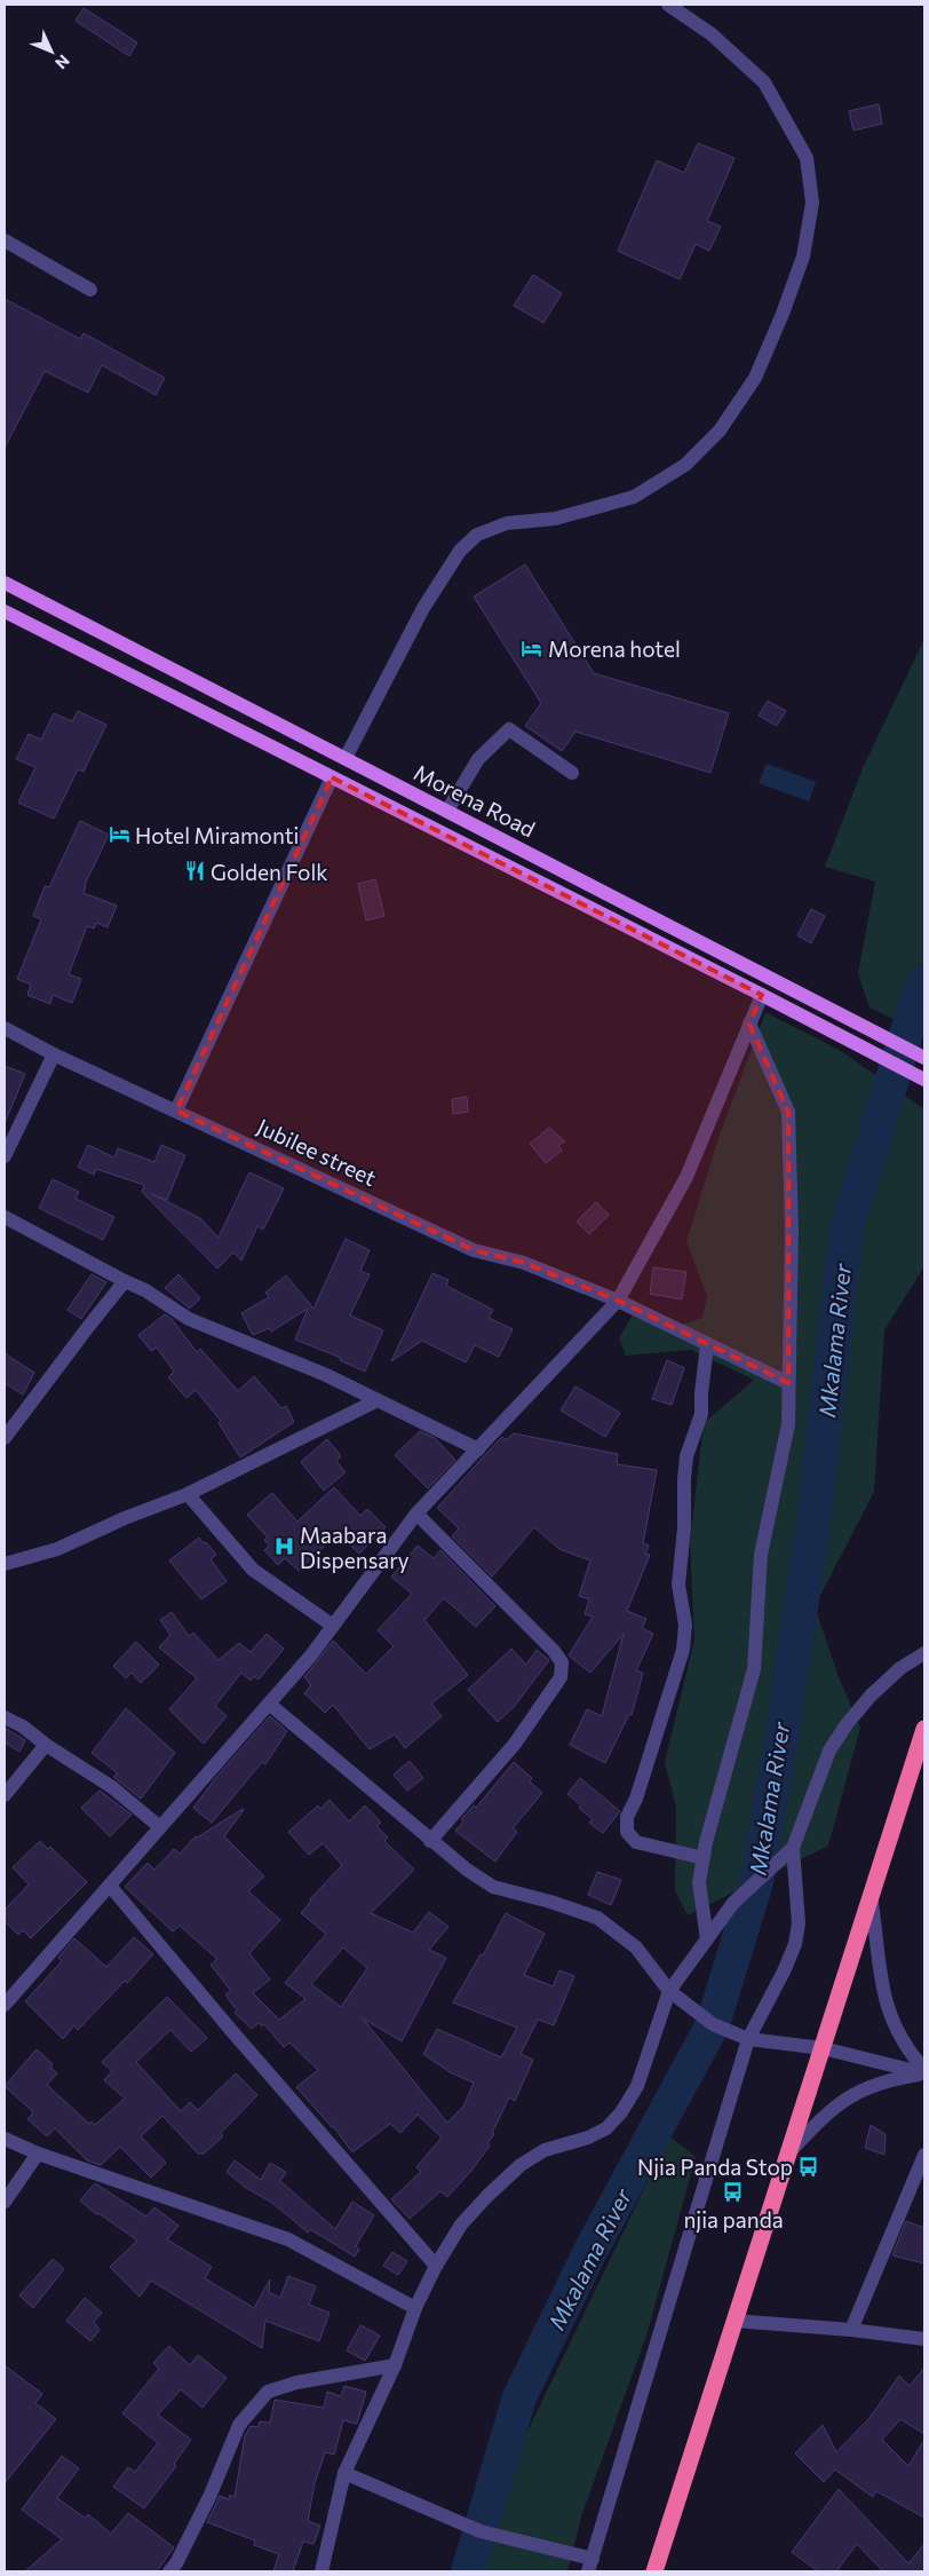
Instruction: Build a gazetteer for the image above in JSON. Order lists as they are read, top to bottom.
{
  "streets": {
    "main road": ["Morena Road"],
    "street": ["Jubilee street"]
  },
  "water": ["Mkalama River"],
  "places": {
    "hotel": ["Morena hotel", "Hotel Miramonti"],
    "restaurant": ["Golden Folk"],
    "hospital": ["Maabara Dispensary"],
    "bus stop": ["Njia Panda Stop", "njia panda"]
  },
  "north": "bottom right"
}
